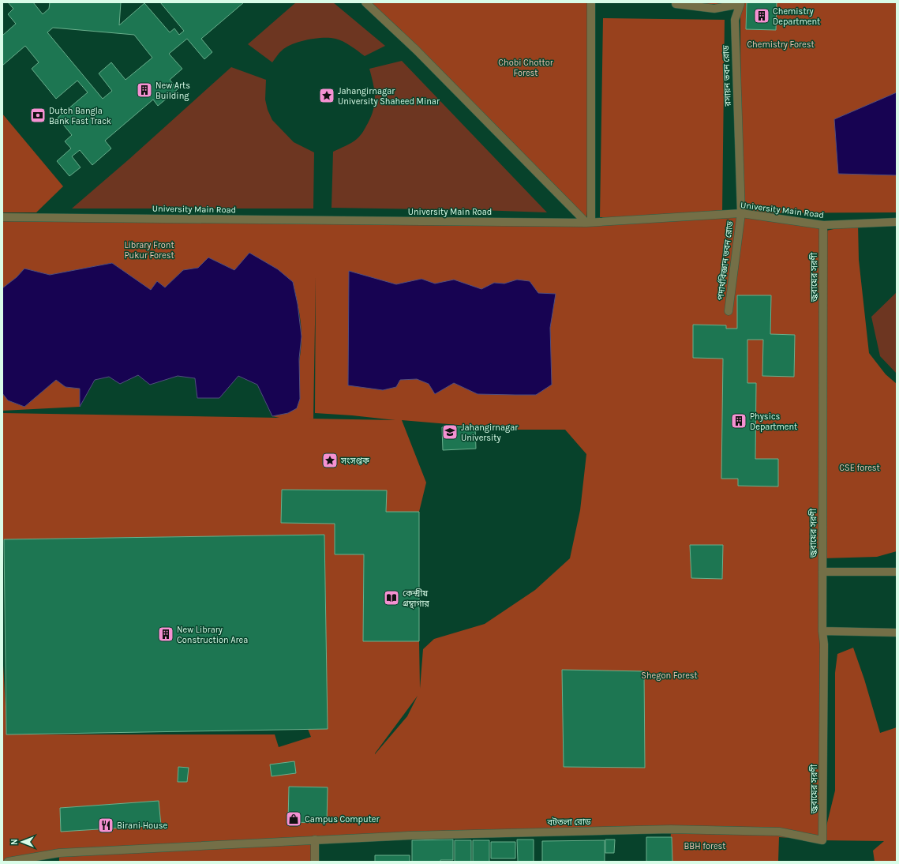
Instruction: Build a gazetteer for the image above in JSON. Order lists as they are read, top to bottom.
{
  "streets": {
    "street": [
      "রসায়ন ভবন রোড",
      "University Main Road",
      "পদার্থবিজ্ঞান ভবন রোড",
      "জুবায়ের সরণী",
      "বটতলা রোড"
    ]
  },
  "crossings": [
    ["রসায়ন ভবন রোড", "University Main Road"],
    ["রসায়ন ভবন রোড", "পদার্থবিজ্ঞান ভবন রোড"],
    ["University Main Road", "পদার্থবিজ্ঞান ভবন রোড"],
    ["University Main Road", "জুবায়ের সরণী"],
    ["জুবায়ের সরণী", "বটতলা রোড"]
  ],
  "parks": [
    "Chemistry Forest",
    "Chobi Chottor Forest",
    "Library Front Pukur Forest",
    "CSE forest",
    "Shegon Forest",
    "BBH forest"
  ],
  "places": {
    "building": [
      "Chemistry Department",
      "New Arts Building",
      "Physics Department",
      "New Library Construction Area"
    ],
    "place": ["Jahangirnagar University Shaheed Minar", "সংসপ্তক"],
    "bank": ["Dutch Bangla Bank Fast Track"],
    "school or university": ["Jahangirnagar University"],
    "library": ["কেন্দ্রীয় গ্রন্থাগার"],
    "shop": ["Campus Computer"],
    "restaurant": ["Birani House"]
  },
  "north": "left"
}
